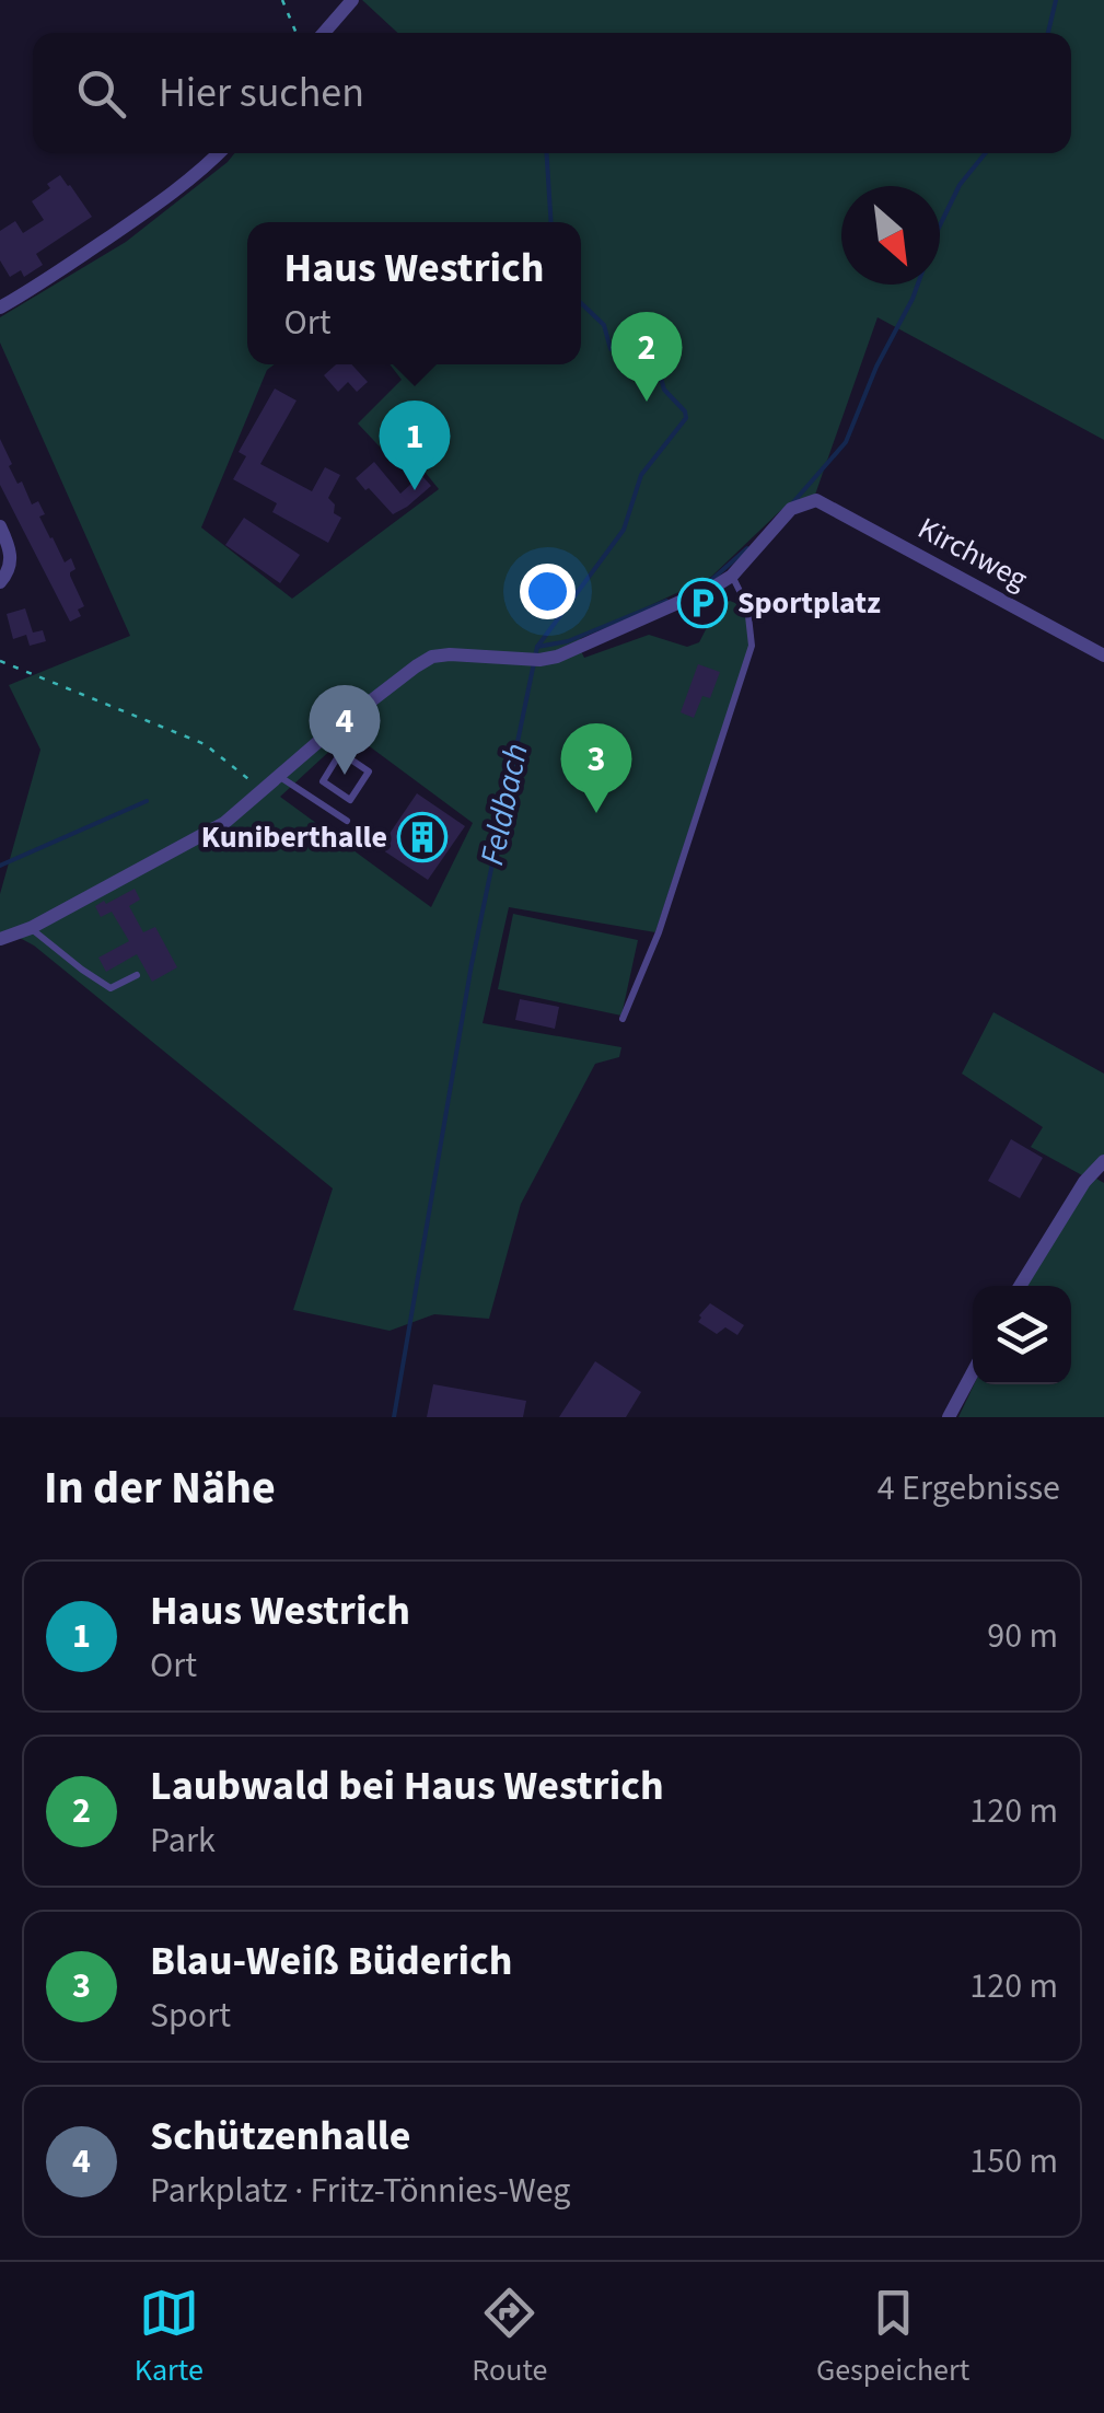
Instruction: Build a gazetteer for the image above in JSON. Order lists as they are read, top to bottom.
{
  "streets": {
    "street": ["Kirchweg"]
  },
  "water": ["Feldbach"],
  "places": {
    "parking": ["Sportplatz"],
    "building": ["Kuniberthalle"]
  },
  "north": "bottom right",
  "page": {
    "search": "Hier suchen",
    "popup": ["Haus Westrich", "Ort"],
    "pins": [
      "2",
      "1",
      "4",
      "3"
    ],
    "heading": ["In der Nähe", "4 Ergebnisse"],
    "list": [
      {
        "mark": "1",
        "name": "Haus Westrich",
        "note": "Ort",
        "value": "90 m"
      },
      {
        "mark": "2",
        "name": "Laubwald bei Haus Westrich",
        "note": "Park",
        "value": "120 m"
      },
      {
        "mark": "3",
        "name": "Blau-Weiß Büderich",
        "note": "Sport",
        "value": "120 m"
      },
      {
        "mark": "4",
        "name": "Schützenhalle",
        "note": "Parkplatz · Fritz-Tönnies-Weg",
        "value": "150 m"
      }
    ],
    "nav": ["Karte", "Route", "Gespeichert"]
  }
}
